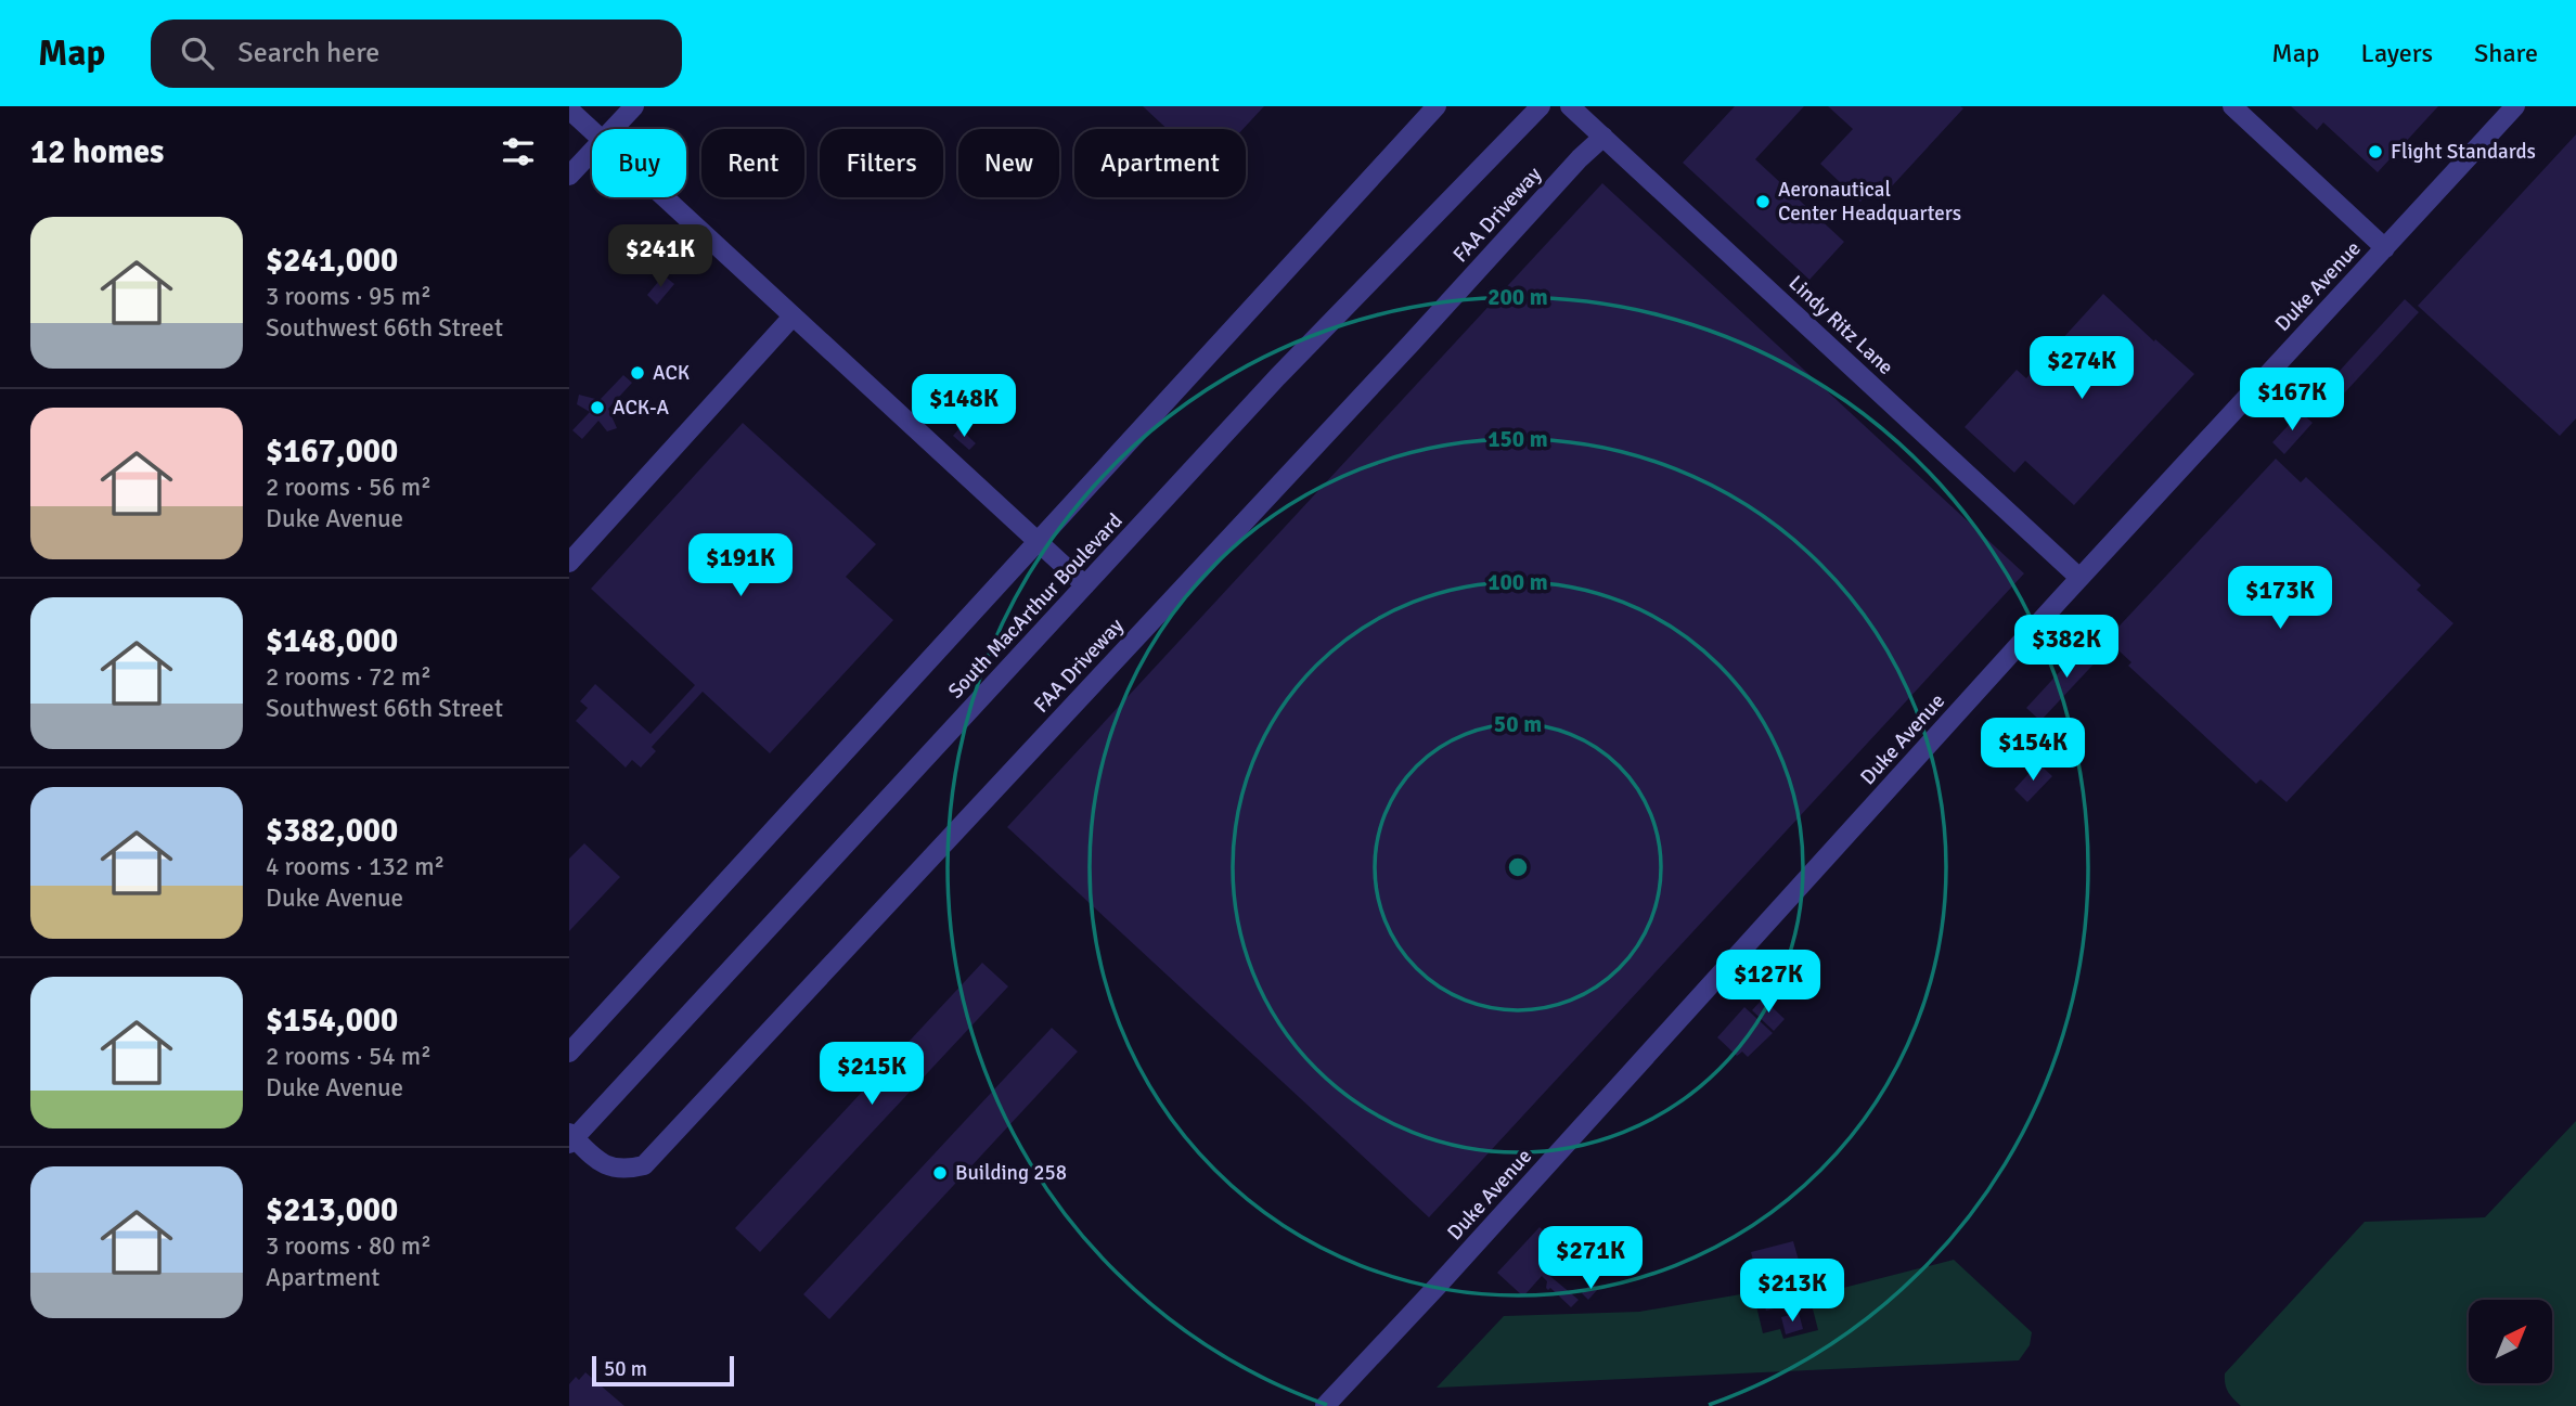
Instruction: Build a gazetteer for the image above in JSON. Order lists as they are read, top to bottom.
{
  "streets": {
    "street": [
      "FAA Driveway",
      "Duke Avenue",
      "Lindy Ritz Lane",
      "South MacArthur Boulevard"
    ]
  },
  "crossings": [
    ["FAA Driveway", "Lindy Ritz Lane"],
    ["FAA Driveway", "South MacArthur Boulevard"],
    ["Duke Avenue", "Lindy Ritz Lane"]
  ],
  "places": [
    "Flight Standards",
    "Aeronautical Center Headquarters",
    "ACK",
    "ACK-A",
    "Building 258"
  ],
  "scale_bar": "50 m",
  "north": "top right",
  "page": {
    "header": "Map",
    "search": "Search here",
    "nav": ["Map", "Layers", "Share"],
    "heading": "12 homes",
    "chip": [
      "Buy",
      "Rent",
      "Filters",
      "New",
      "Apartment"
    ],
    "list": [
      {
        "name": "$241,000",
        "note": "3 rooms · 95 m² · Southwest 66th Street"
      },
      {
        "name": "$167,000",
        "note": "2 rooms · 56 m² · Duke Avenue"
      },
      {
        "name": "$148,000",
        "note": "2 rooms · 72 m² · Southwest 66th Street"
      },
      {
        "name": "$382,000",
        "note": "4 rooms · 132 m² · Duke Avenue"
      },
      {
        "name": "$154,000",
        "note": "2 rooms · 54 m² · Duke Avenue"
      },
      {
        "name": "$213,000",
        "note": "3 rooms · 80 m² · Apartment"
      }
    ],
    "price": [
      "$241K",
      "$274K",
      "$167K",
      "$148K",
      "$191K",
      "$173K",
      "$382K",
      "$154K",
      "$127K",
      "$215K",
      "$271K",
      "$213K"
    ],
    "scale": "50 m"
  },
  "rings": [
    "200 m",
    "150 m",
    "100 m",
    "50 m"
  ]
}
